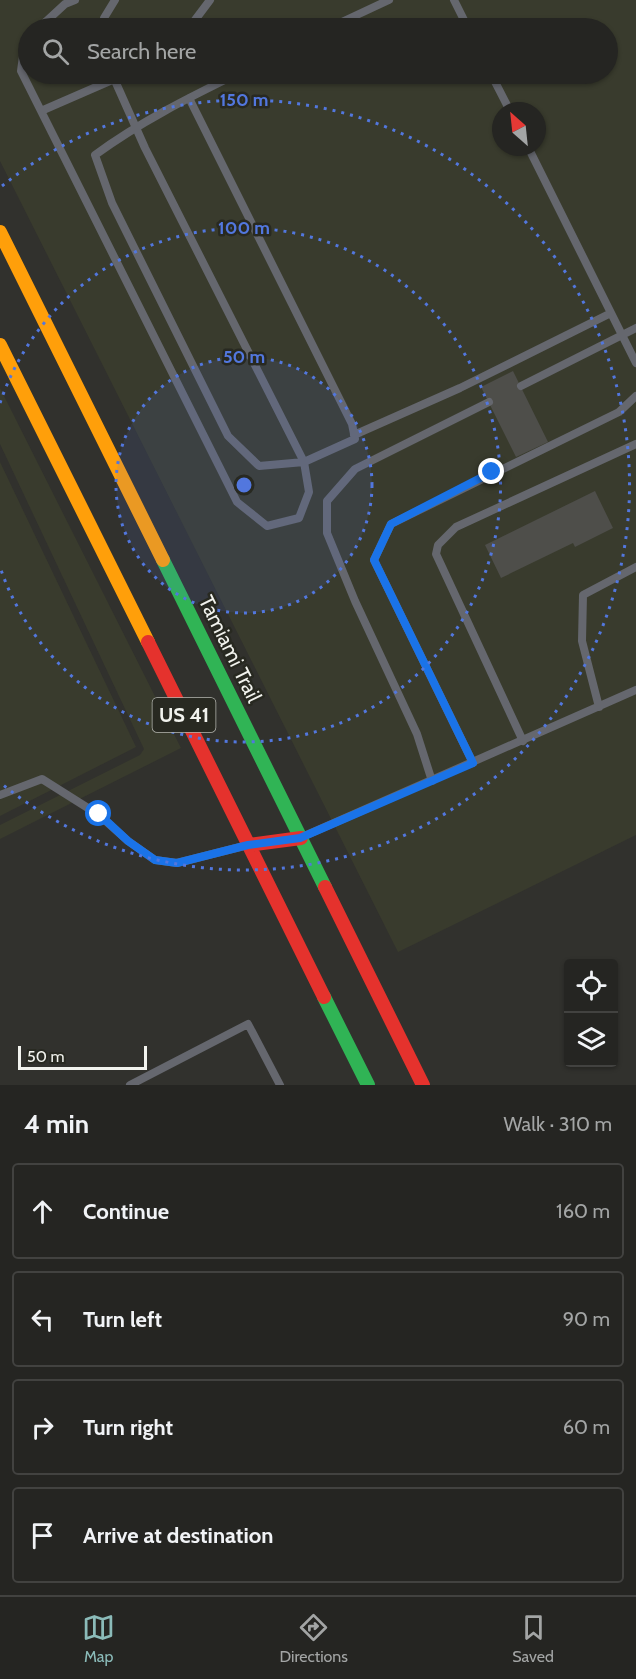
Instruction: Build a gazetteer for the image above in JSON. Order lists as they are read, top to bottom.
{
  "streets": {
    "main road": ["Tamiami Trail", "US 41"]
  },
  "scale_bar": "50 m",
  "north": "top left",
  "page": {
    "search": "Search here",
    "scale": "50 m",
    "heading": ["4 min", "Walk · 310 m"],
    "list": [
      ["Continue", "160 m"],
      ["Turn left", "90 m"],
      ["Turn right", "60 m"],
      "Arrive at destination"
    ],
    "nav": ["Map", "Directions", "Saved"]
  },
  "rings": ["150 m", "100 m", "50 m"]
}
